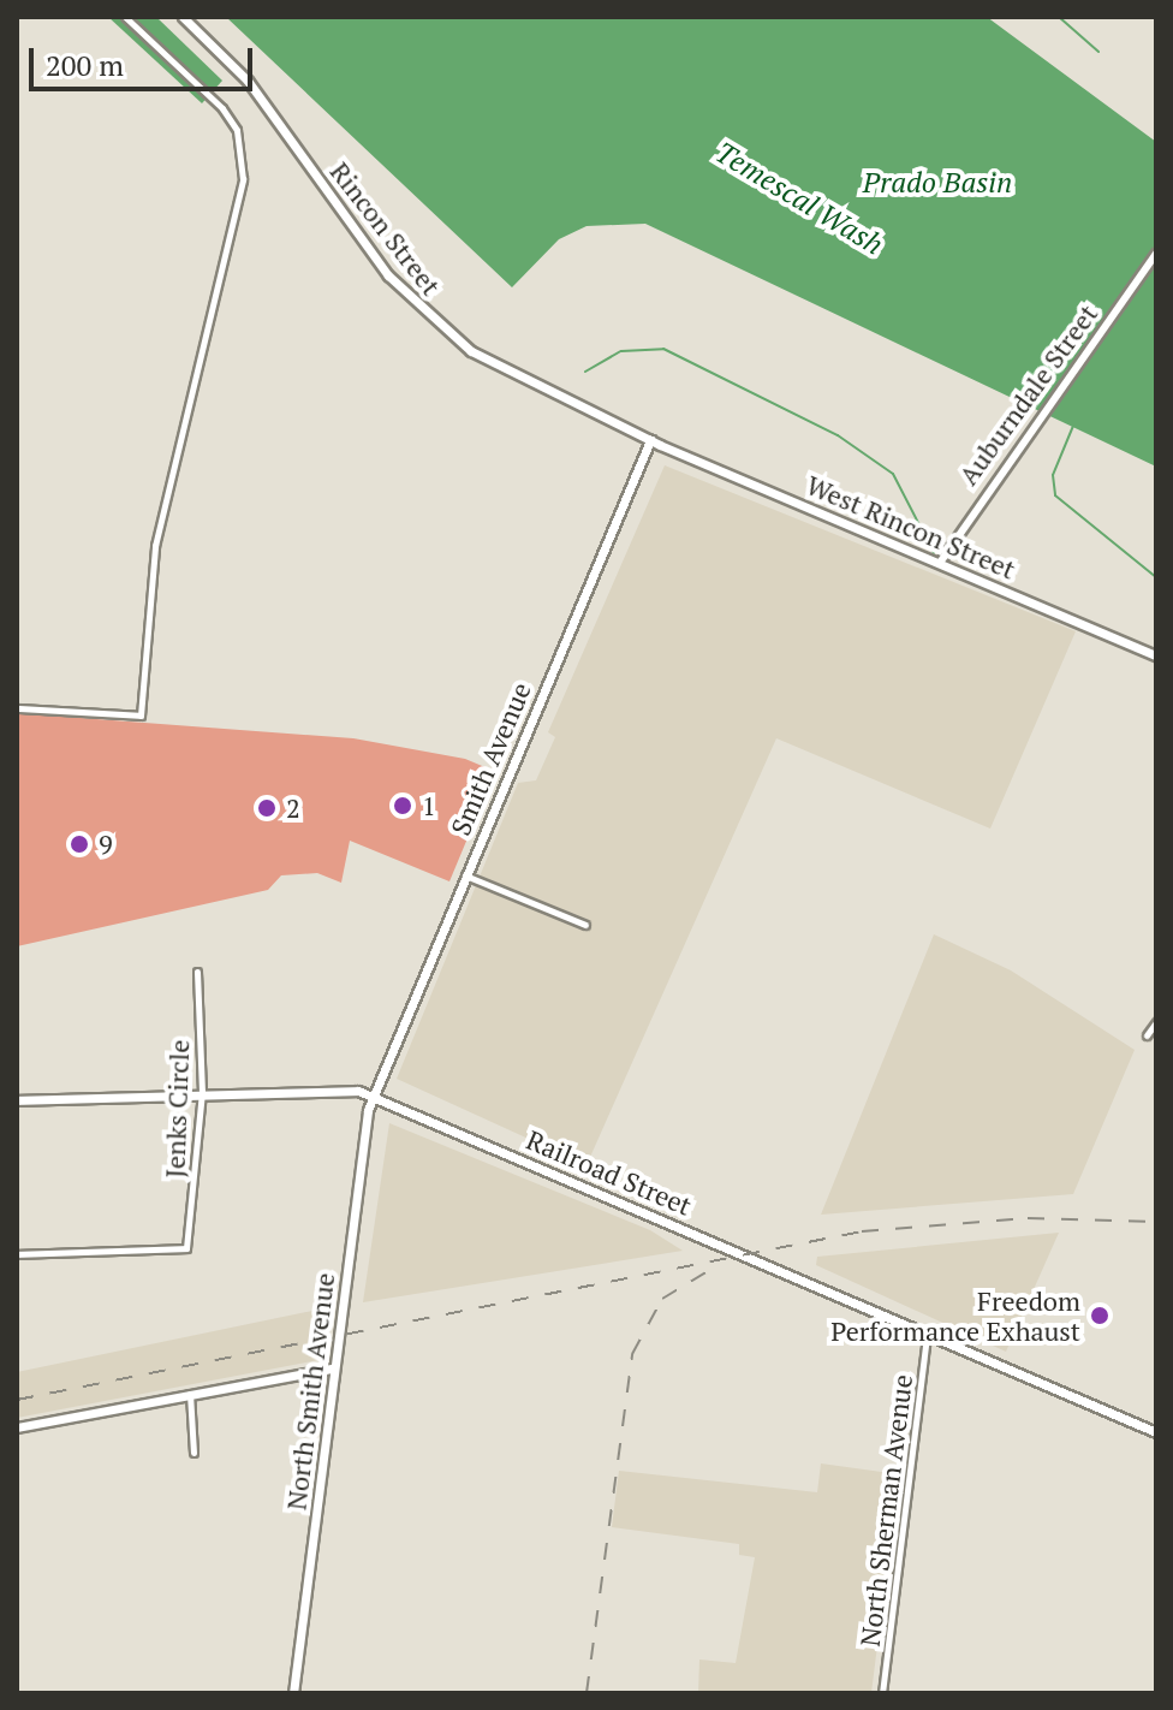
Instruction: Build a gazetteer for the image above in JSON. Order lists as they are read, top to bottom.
{
  "streets": {
    "main road": [
      "Rincon Street",
      "West Rincon Street",
      "Smith Avenue",
      "Railroad Street",
      "North Smith Avenue"
    ],
    "street": ["Auburndale Street", "Jenks Circle", "North Sherman Avenue"]
  },
  "crossings": [
    ["Rincon Street", "West Rincon Street"],
    ["Rincon Street", "Smith Avenue"],
    ["Auburndale Street", "West Rincon Street"],
    ["West Rincon Street", "Smith Avenue"],
    ["Smith Avenue", "Railroad Street"],
    ["Smith Avenue", "North Smith Avenue"],
    ["Jenks Circle", "Railroad Street"],
    ["Railroad Street", "North Smith Avenue"],
    ["Railroad Street", "North Sherman Avenue"]
  ],
  "water": ["Prado Basin", "Temescal Wash"],
  "places": [
    "1",
    "2",
    "9",
    "Freedom Performance Exhaust"
  ],
  "scale_bar": "200 m"
}
